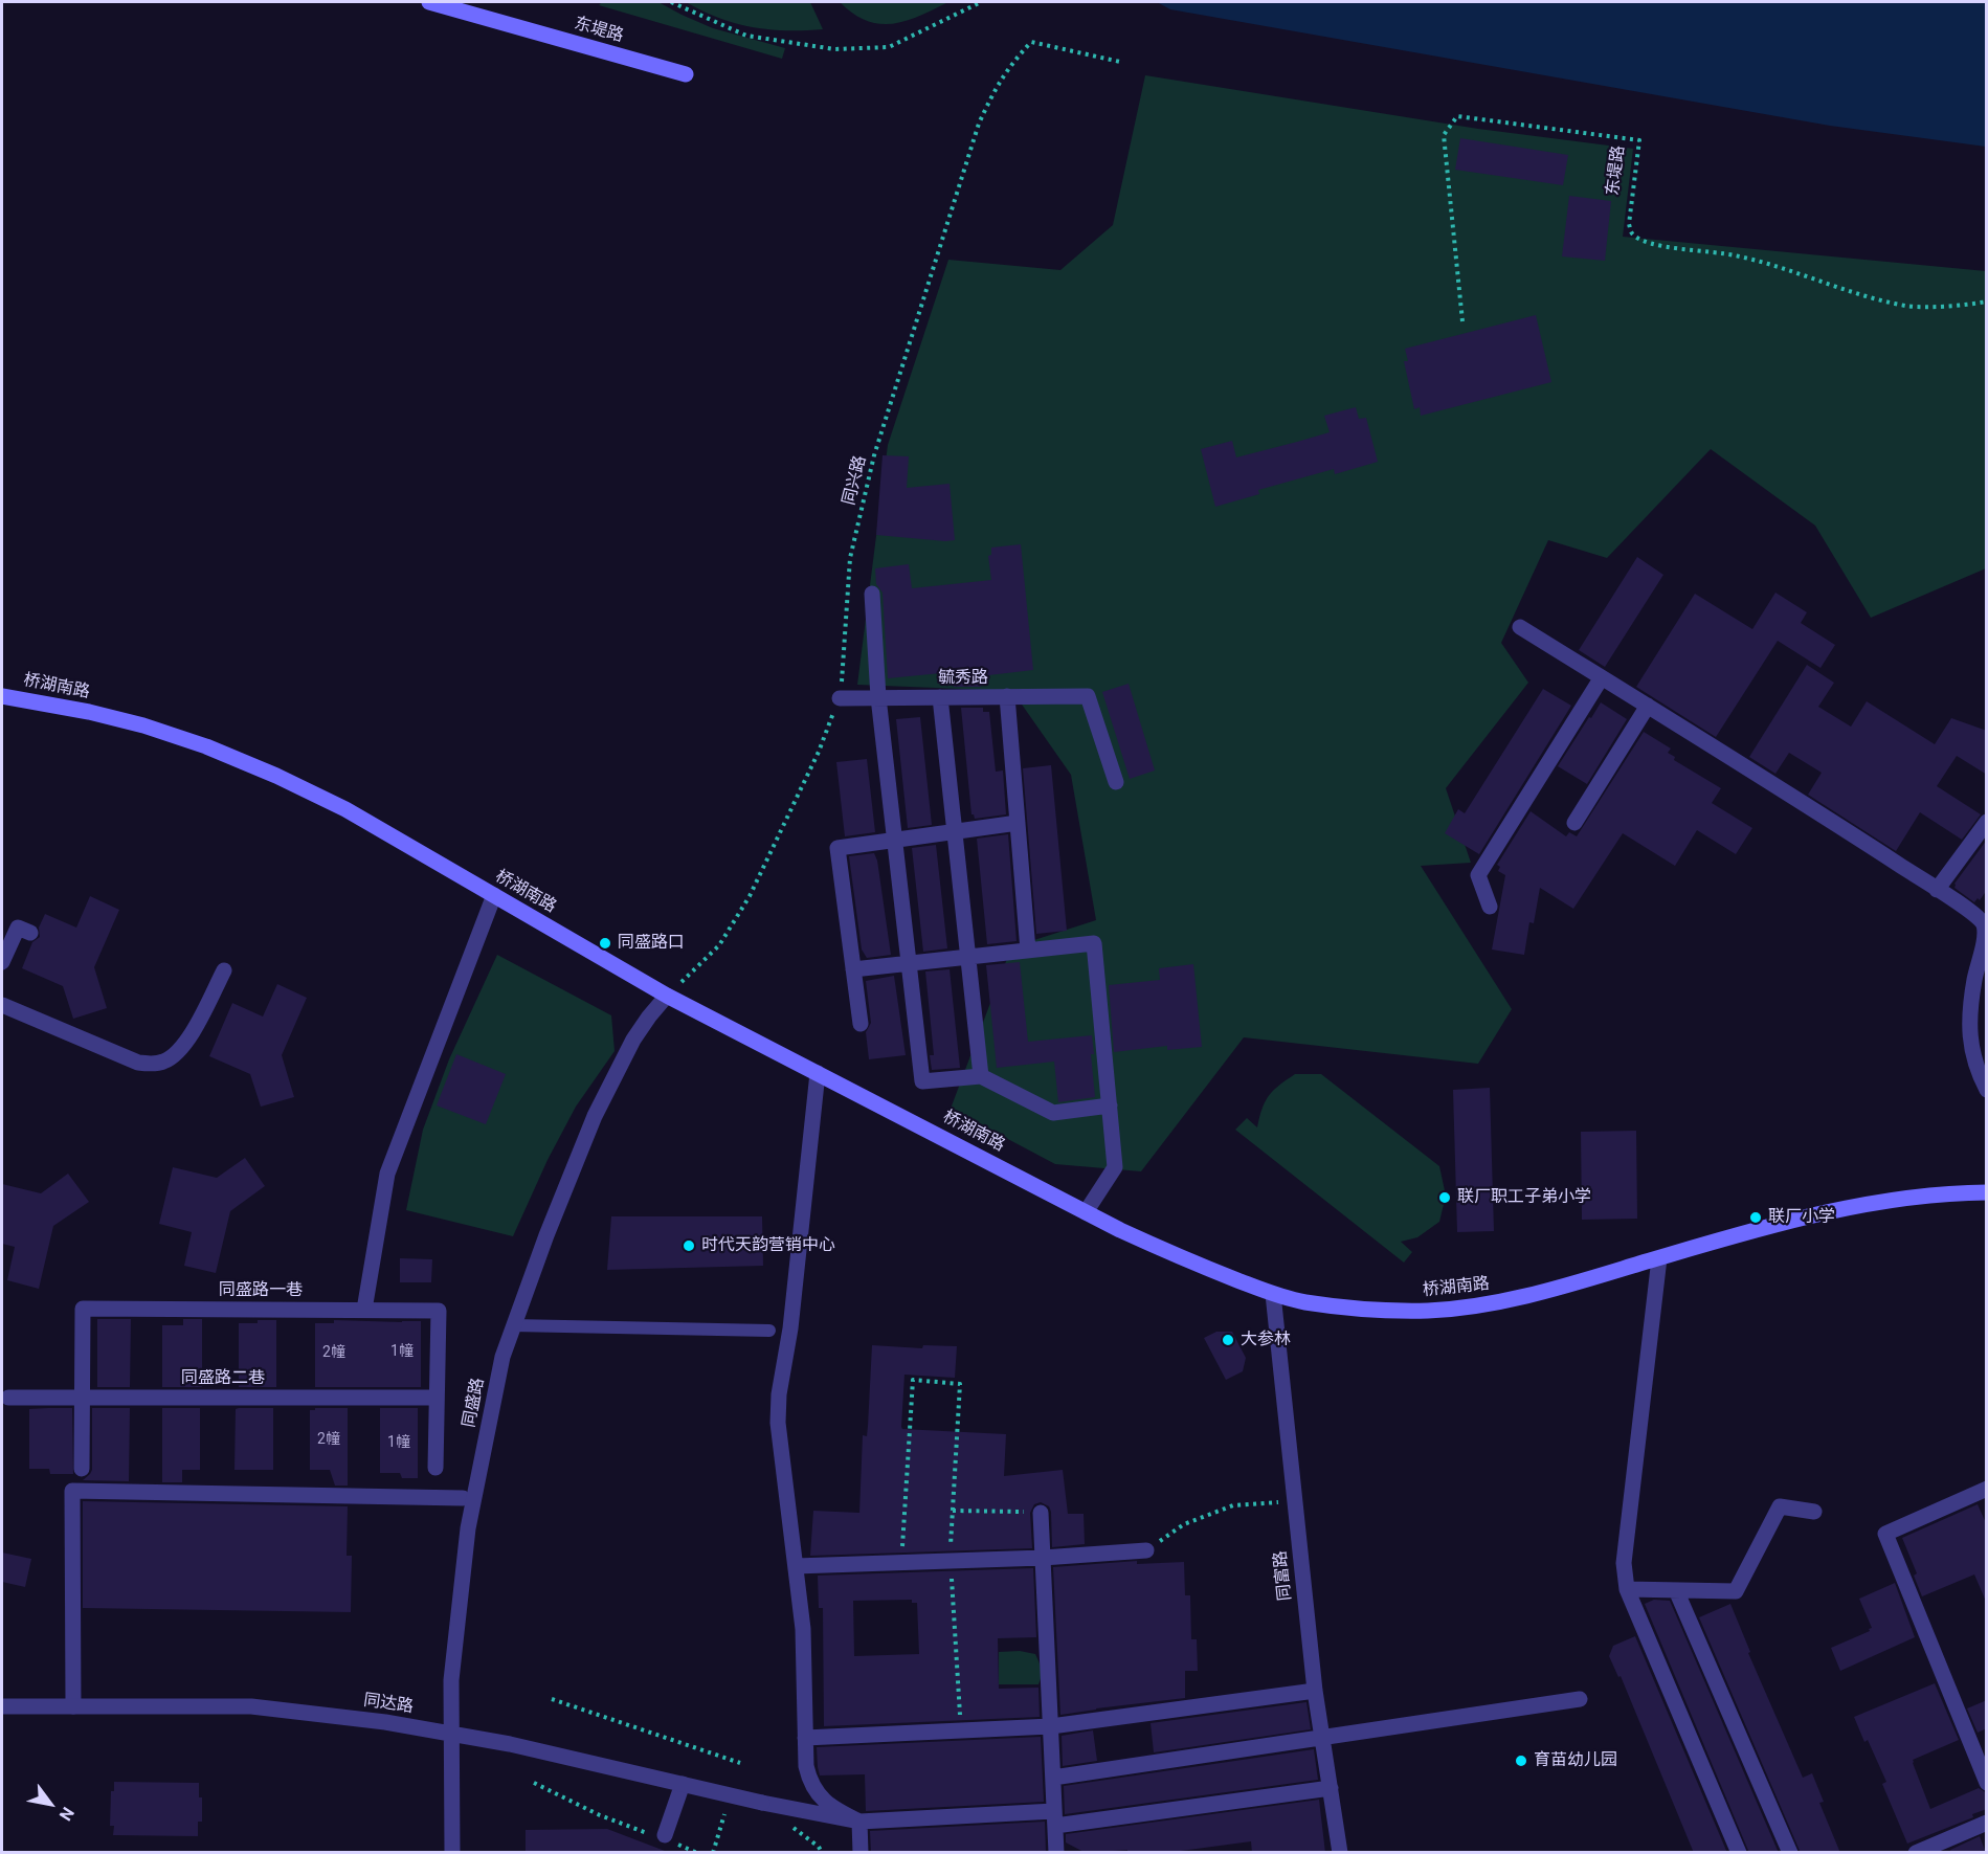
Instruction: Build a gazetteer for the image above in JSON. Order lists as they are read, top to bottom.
{
  "streets": {
    "main road": ["东堤路", "桥湖南路"],
    "street": [
      "毓秀路",
      "同盛路一巷",
      "同盛路二巷",
      "同盛路",
      "同富路",
      "同达路"
    ],
    "path": ["同兴路"]
  },
  "crossings": [
    ["同兴路", "毓秀路"],
    ["同兴路", "桥湖南路"],
    ["同兴路", "同盛路"],
    ["桥湖南路", "同盛路"],
    ["桥湖南路", "同富路"],
    ["同盛路一巷", "同盛路二巷"],
    ["同盛路", "同达路"],
    ["同富路", "同达路"]
  ],
  "places": [
    "同盛路口",
    "联厂职工子弟小学",
    "联厂小学",
    "时代天韵营销中心",
    "大参林",
    "育苗幼儿园"
  ],
  "house_numbers": [
    "1幢",
    "2幢",
    "2幢",
    "1幢"
  ],
  "north": "bottom right"
}
